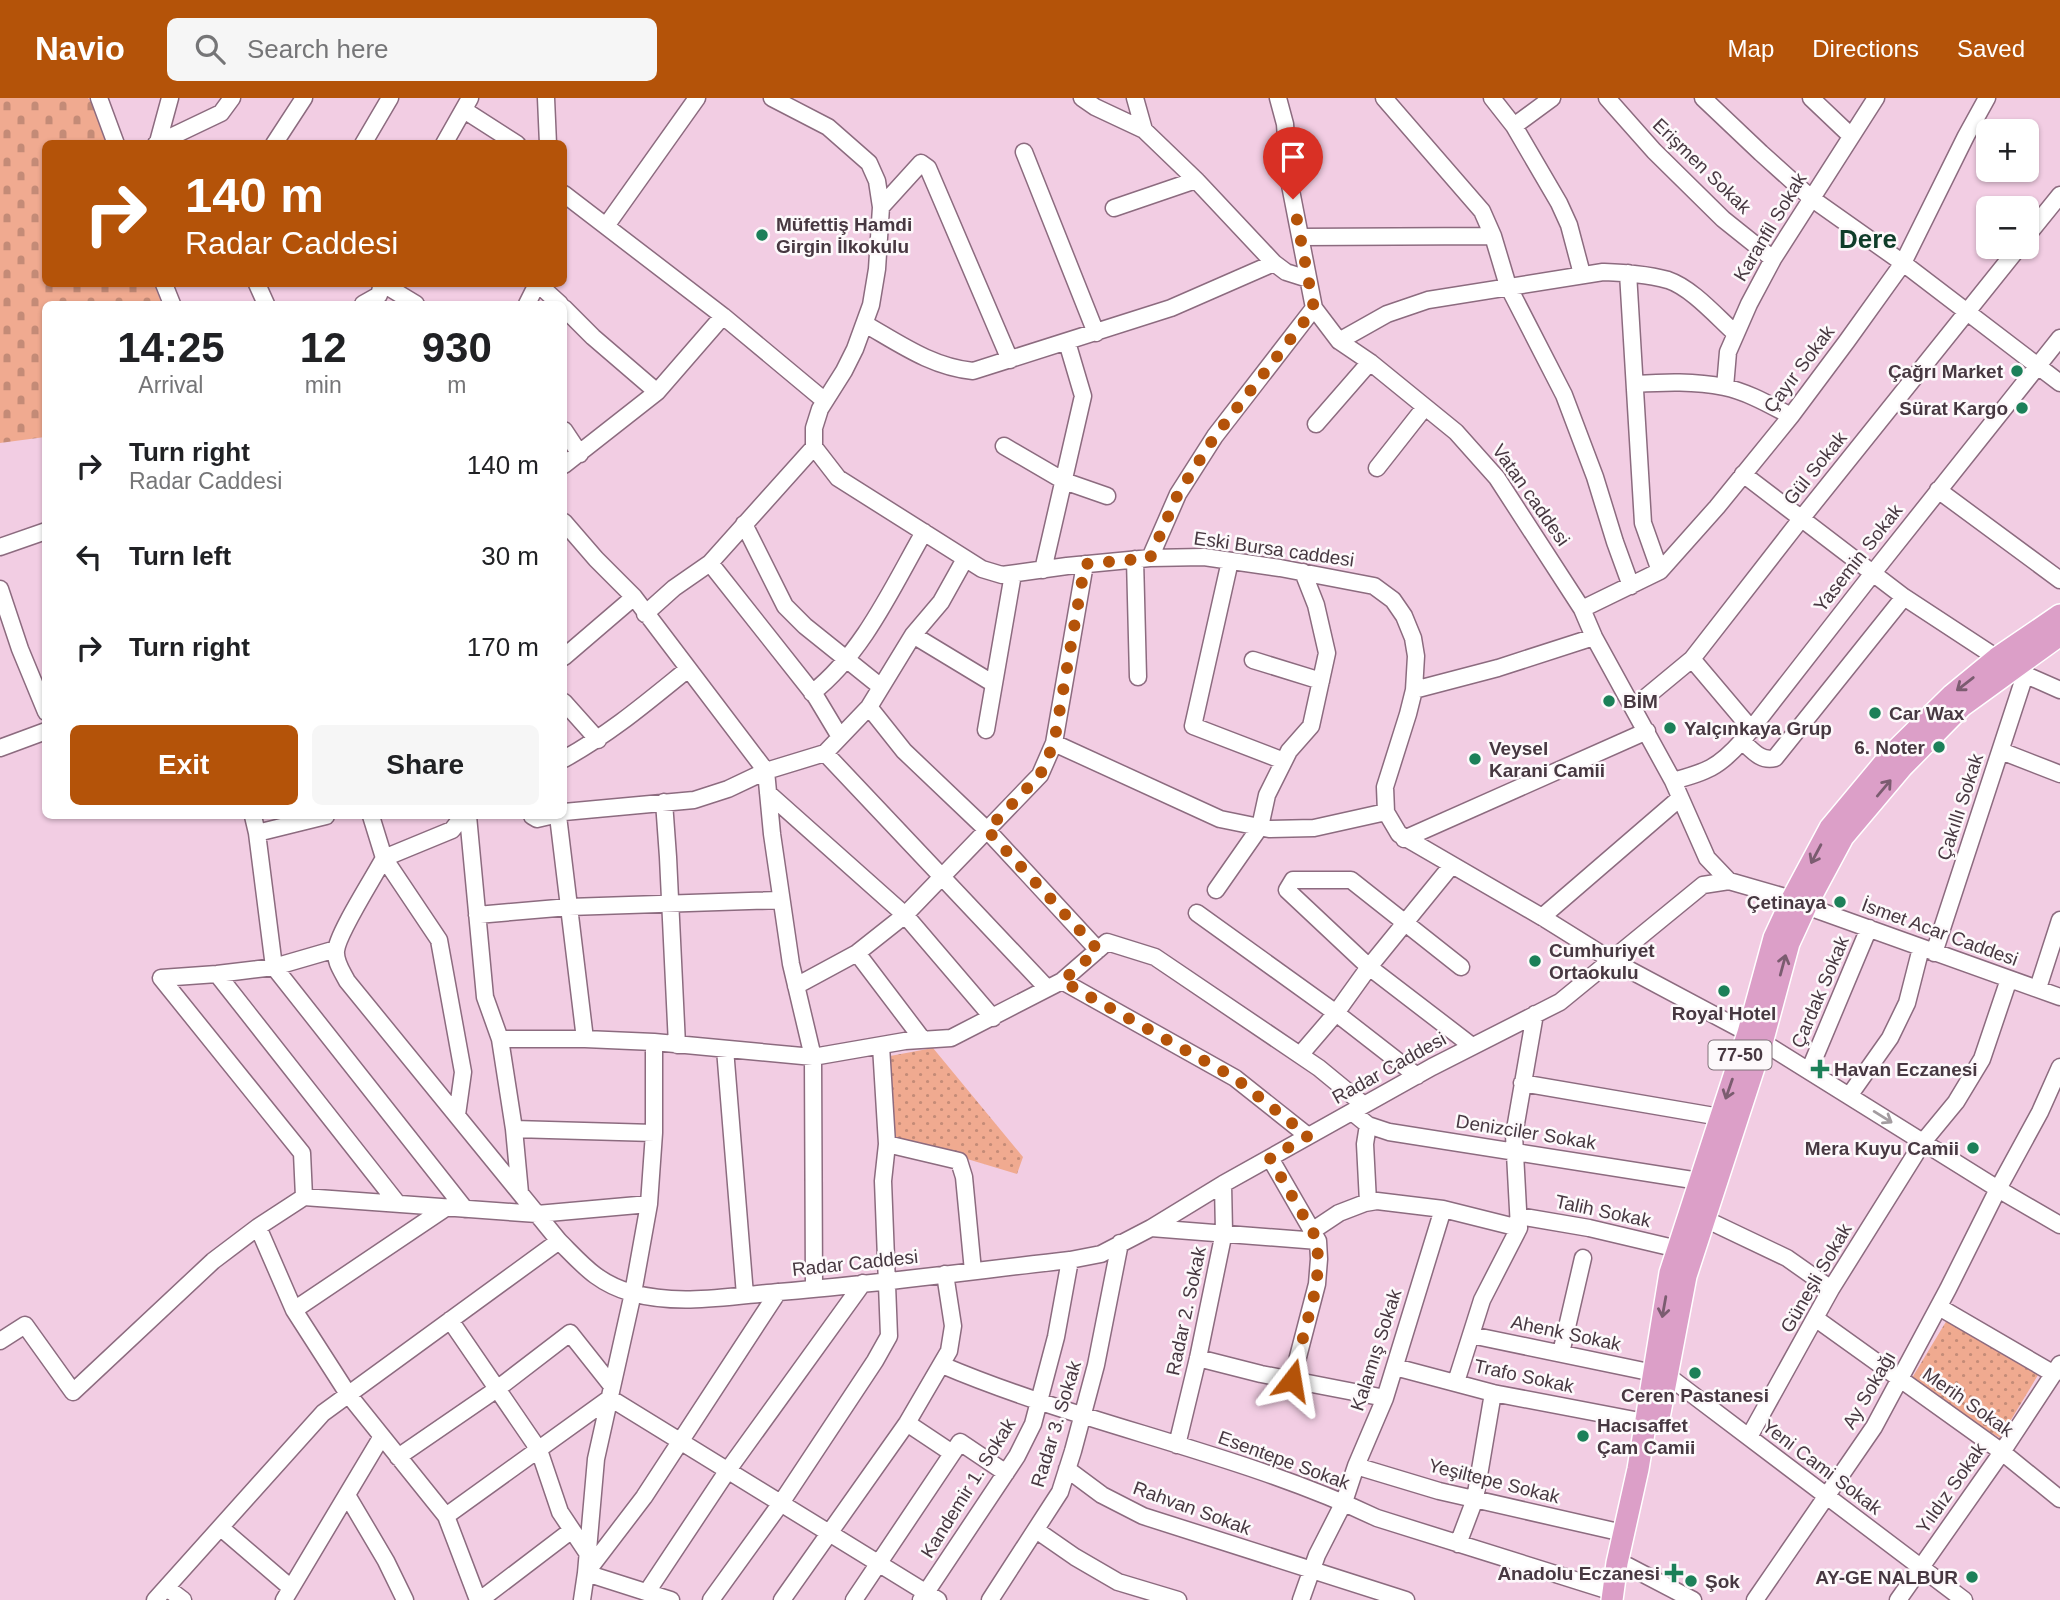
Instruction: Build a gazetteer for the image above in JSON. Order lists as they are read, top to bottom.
{
  "streets": {
    "main road": ["77-50"],
    "street": [
      "Erişmen Sokak",
      "Karanfil Sokak",
      "Çayır Sokak",
      "Gül Sokak",
      "Vatan caddesi",
      "Eski Bursa caddesi",
      "Yasemin Sokak",
      "Çakıllı Sokak",
      "İsmet Acar Caddesi",
      "Çardak Sokak",
      "Radar Caddesi",
      "Denizciler Sokak",
      "Talih Sokak",
      "Güneşli Sokak",
      "Radar 2. Sokak",
      "Ahenk Sokak",
      "Kalamış Sokak",
      "Trafo Sokak",
      "Ay Sokağı",
      "Merih Sokak",
      "Radar 3. Sokak",
      "Esentepe Sokak",
      "Yeni Cami Sokak",
      "Yeşiltepe Sokak",
      "Kandemir 1. Sokak",
      "Yıldız Sokak",
      "Rahvan Sokak"
    ]
  },
  "crossings": [
    ["Erişmen Sokak", "Karanfil Sokak"],
    ["Çayır Sokak", "Vatan caddesi"],
    ["Gül Sokak", "Vatan caddesi"],
    ["Vatan caddesi", "Yasemin Sokak"],
    ["Çakıllı Sokak", "İsmet Acar Caddesi"],
    ["Çakıllı Sokak", "77-50"],
    ["İsmet Acar Caddesi", "Çardak Sokak"],
    ["İsmet Acar Caddesi", "77-50"],
    ["İsmet Acar Caddesi", "Güneşli Sokak"],
    ["77-50", "Denizciler Sokak"],
    ["77-50", "Talih Sokak"],
    ["77-50", "Ahenk Sokak"],
    ["77-50", "Trafo Sokak"],
    ["77-50", "Esentepe Sokak"],
    ["77-50", "Yeni Cami Sokak"],
    ["77-50", "Yeşiltepe Sokak"],
    ["Radar Caddesi", "Denizciler Sokak"],
    ["Radar Caddesi", "Radar 2. Sokak"],
    ["Radar Caddesi", "Radar 3. Sokak"],
    ["Radar Caddesi", "Kandemir 1. Sokak"],
    ["Talih Sokak", "Kalamış Sokak"],
    ["Güneşli Sokak", "Merih Sokak"],
    ["Güneşli Sokak", "Yeni Cami Sokak"],
    ["Radar 2. Sokak", "Esentepe Sokak"],
    ["Ahenk Sokak", "Yeni Cami Sokak"],
    ["Kalamış Sokak", "Trafo Sokak"],
    ["Kalamış Sokak", "Esentepe Sokak"],
    ["Kalamış Sokak", "Yeşiltepe Sokak"],
    ["Kalamış Sokak", "Rahvan Sokak"],
    ["Ay Sokağı", "Merih Sokak"],
    ["Ay Sokağı", "Yeni Cami Sokak"],
    ["Merih Sokak", "Yıldız Sokak"],
    ["Radar 3. Sokak", "Esentepe Sokak"],
    ["Radar 3. Sokak", "Rahvan Sokak"],
    ["Esentepe Sokak", "Kandemir 1. Sokak"],
    ["Yeni Cami Sokak", "Yıldız Sokak"]
  ],
  "districts": ["Dere"],
  "places": {
    "other": [
      "Müfettiş Hamdi Girgin İlkokulu",
      "Çağrı Market",
      "Sürat Kargo",
      "BİM",
      "Car Wax",
      "Yalçınkaya Grup",
      "6. Noter",
      "Veysel Karani Camii",
      "Çetinaya",
      "Cumhuriyet Ortaokulu",
      "Royal Hotel",
      "Mera Kuyu Camii",
      "Ceren Pastanesi",
      "Hacısaffet Çam Camii",
      "AY-GE NALBUR",
      "Şok"
    ],
    "health": ["Havan Eczanesi", "Anadolu Eczanesi"]
  },
  "page": {
    "header": "Navio",
    "search": "Search here",
    "nav": ["Map", "Directions", "Saved"],
    "map_buttons": ["+", "−"],
    "turn": ["140 m", "Radar Caddesi"],
    "eta": [
      "14:25",
      "Arrival",
      "12",
      "min",
      "930",
      "m"
    ],
    "list": [
      {
        "name": "Turn right",
        "note": "Radar Caddesi",
        "value": "140 m"
      },
      {
        "name": "Turn left",
        "value": "30 m"
      },
      {
        "name": "Turn right",
        "value": "170 m"
      }
    ],
    "buttons": ["Exit", "Share"]
  }
}
